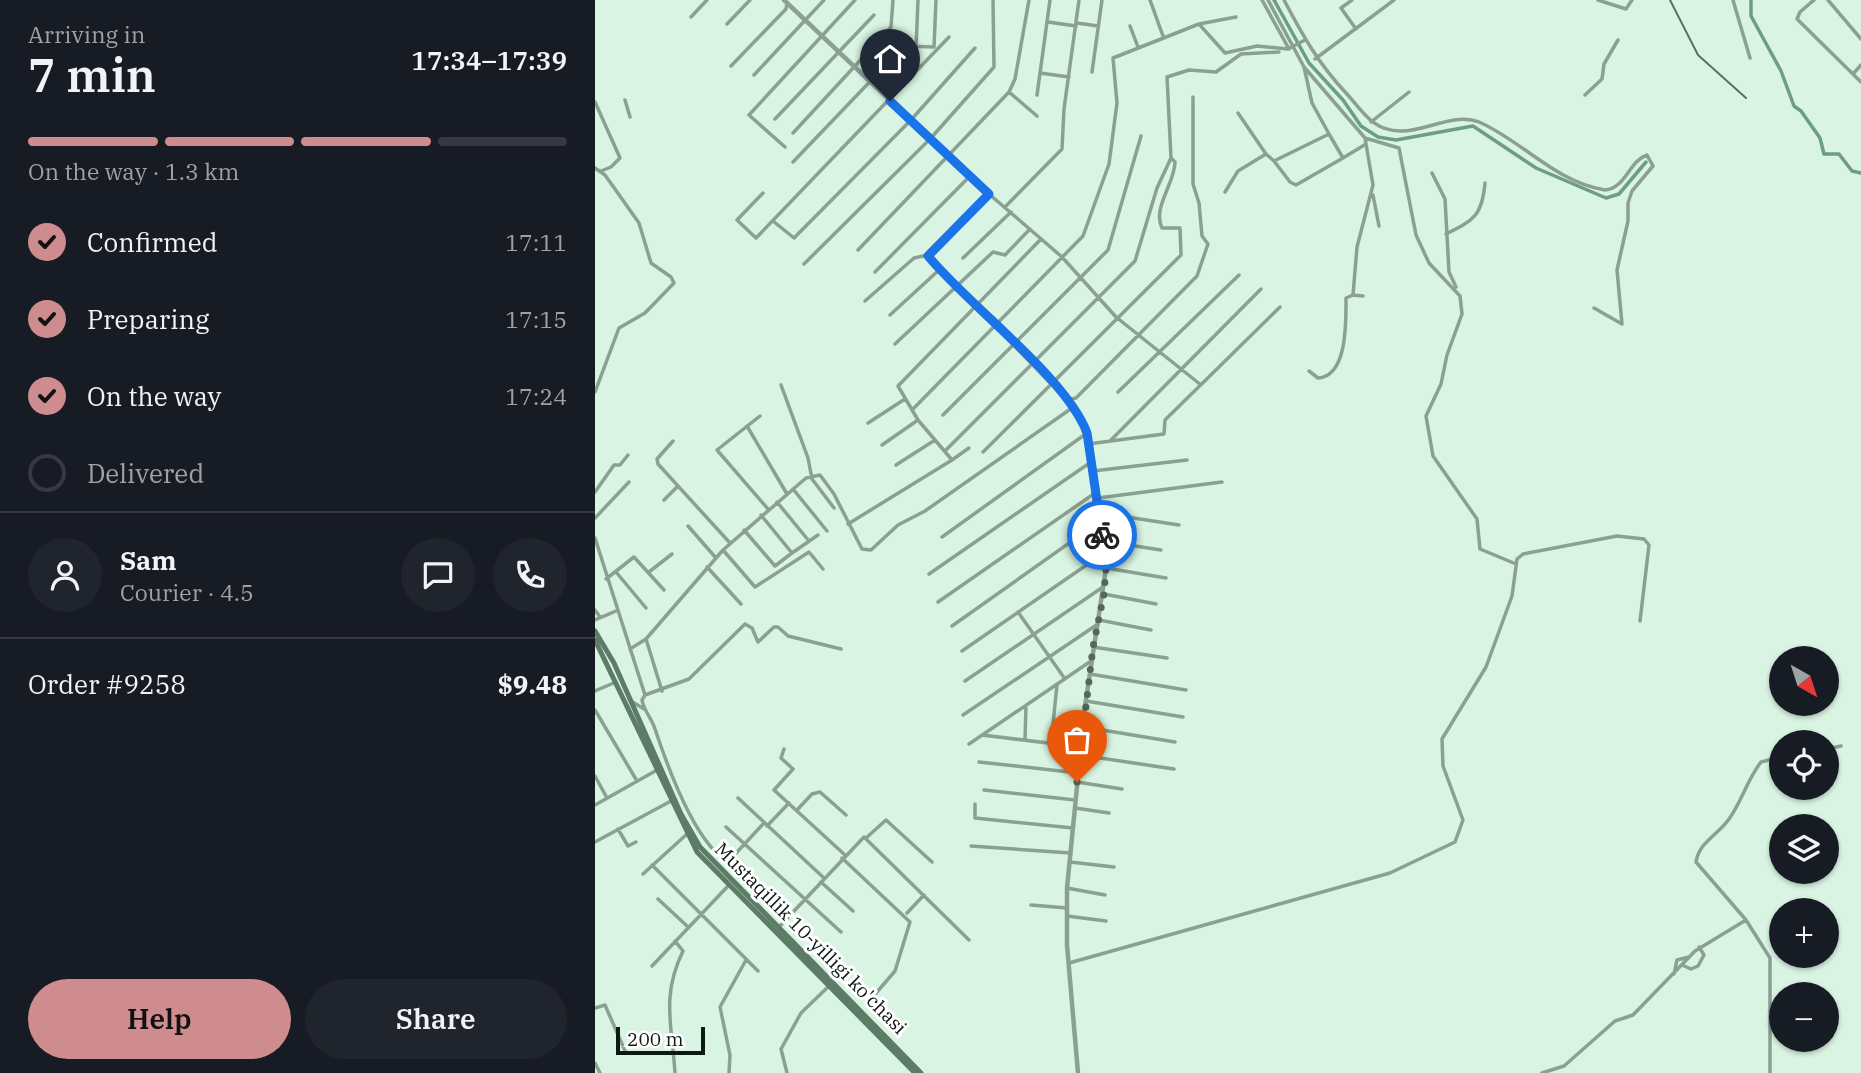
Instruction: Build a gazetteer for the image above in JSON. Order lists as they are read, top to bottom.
{
  "streets": {
    "main road": ["Mustaqillik 10-yilligi ko'chasi"]
  },
  "scale_bar": "200 m",
  "north": "bottom right",
  "page": {
    "heading": ["7 min", "Arriving in", "17:34–17:39"],
    "panel": [
      "Sam",
      "Courier · 4.5",
      "Order #9258",
      "$9.48"
    ],
    "bar": "On the way · 1.3 km",
    "list": [
      ["Confirmed", "17:11"],
      ["Preparing", "17:15"],
      ["On the way", "17:24"],
      "Delivered"
    ],
    "map_buttons": ["+", "−"],
    "buttons": ["Help", "Share"],
    "scale": "200 m"
  }
}
